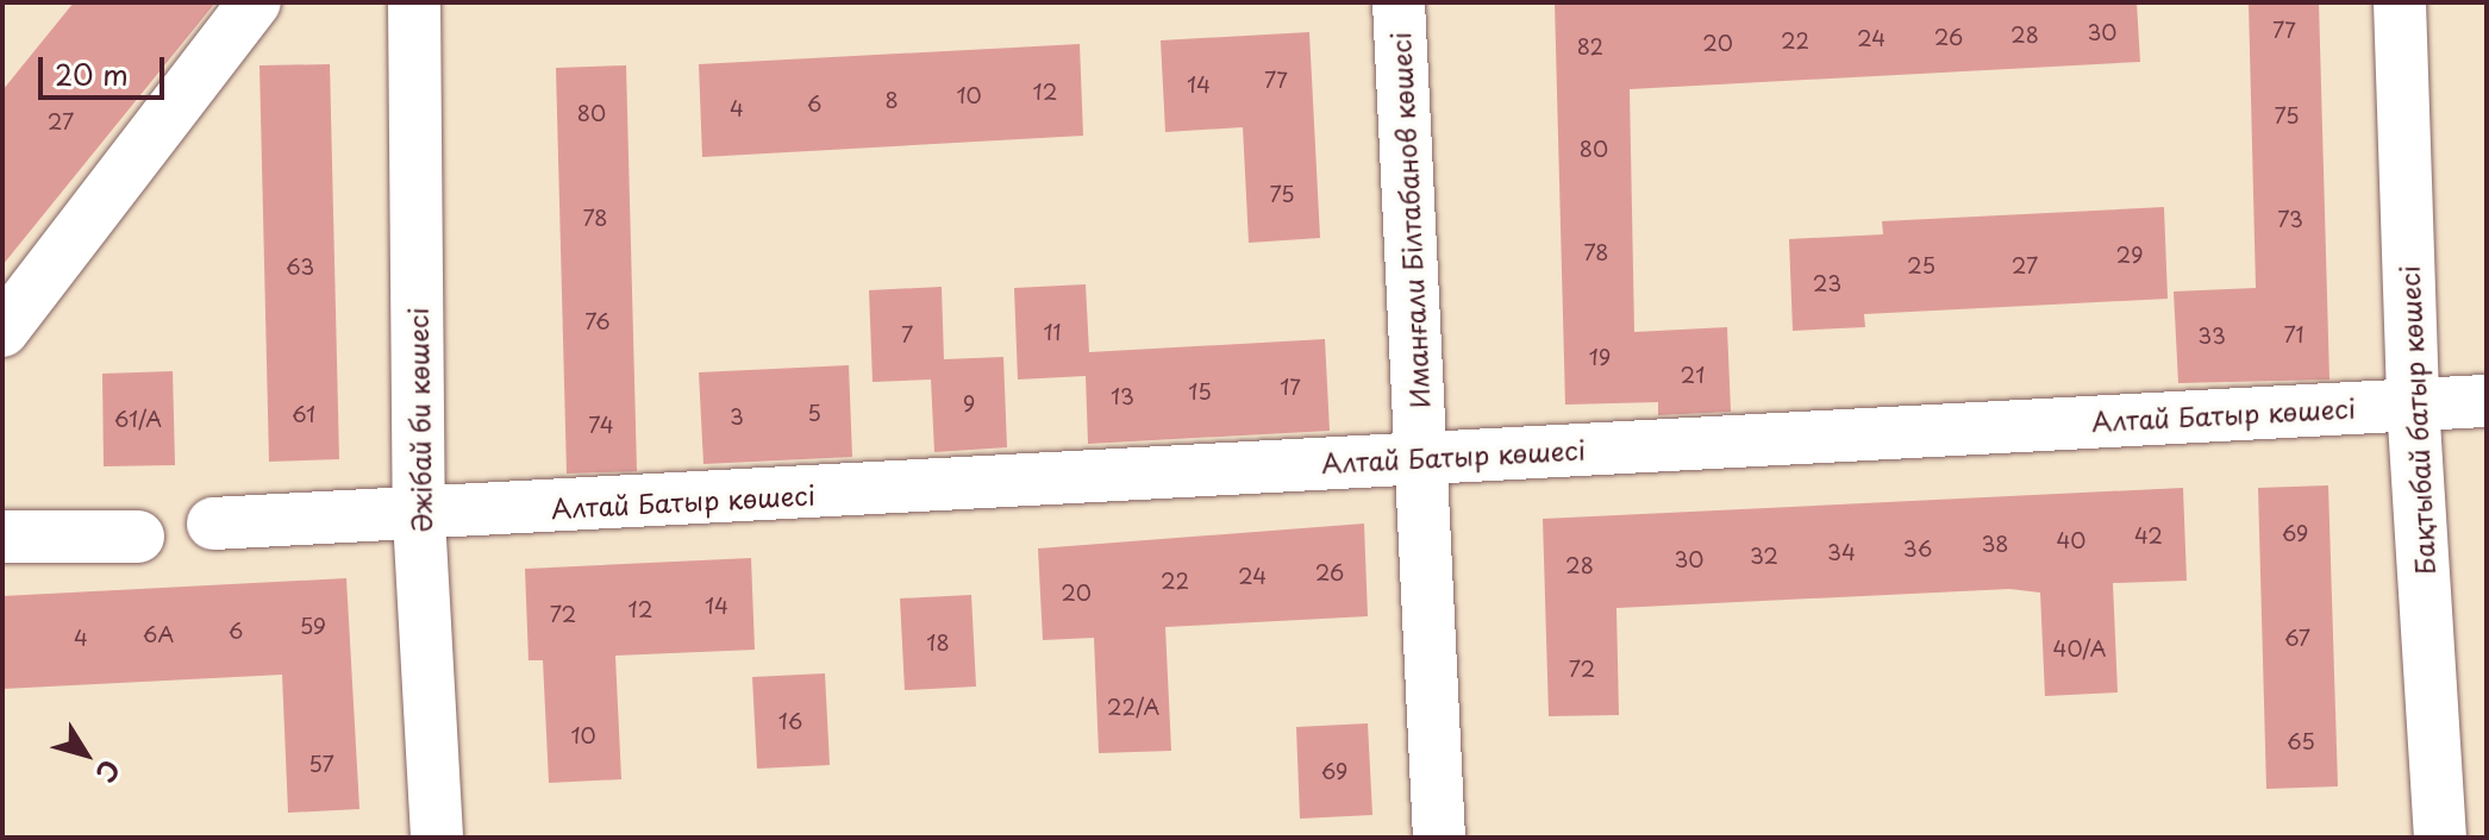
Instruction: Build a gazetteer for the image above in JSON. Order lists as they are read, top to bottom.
{
  "streets": {
    "street": [
      "Иманғали Білтабанов көшесі",
      "Алтай Батыр көшесі",
      "Әжібай би көшесі",
      "Бақтыбай батыр көшесі"
    ]
  },
  "crossings": [
    ["Иманғали Білтабанов көшесі", "Алтай Батыр көшесі"],
    ["Алтай Батыр көшесі", "Әжібай би көшесі"],
    ["Алтай Батыр көшесі", "Бақтыбай батыр көшесі"]
  ],
  "house_numbers": [
    "77",
    "30",
    "28",
    "26",
    "24",
    "22",
    "20",
    "82",
    "77",
    "14",
    "12",
    "10",
    "8",
    "6",
    "4",
    "80",
    "75",
    "27",
    "80",
    "75",
    "78",
    "73",
    "78",
    "29",
    "25",
    "27",
    "63",
    "23",
    "76",
    "11",
    "7",
    "71",
    "33",
    "19",
    "21",
    "17",
    "15",
    "13",
    "9",
    "5",
    "61",
    "3",
    "61/А",
    "74",
    "69",
    "42",
    "40",
    "38",
    "36",
    "34",
    "32",
    "30",
    "28",
    "26",
    "24",
    "22",
    "20",
    "14",
    "12",
    "72",
    "59",
    "6",
    "6А",
    "4",
    "67",
    "18",
    "40/А",
    "72",
    "22/А",
    "16",
    "10",
    "65",
    "57",
    "69"
  ],
  "scale_bar": "20 m",
  "north": "bottom right"
}
